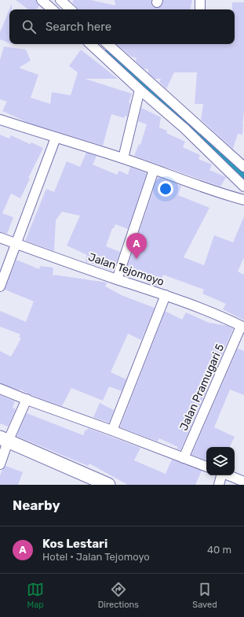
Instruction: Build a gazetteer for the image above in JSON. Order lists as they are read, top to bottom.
{
  "streets": {
    "street": ["Jalan Tejomoyo", "Jalan Pramugari 5"]
  },
  "crossings": [
    ["Jalan Tejomoyo", "Jalan Pramugari 5"]
  ],
  "page": {
    "search": "Search here",
    "pins": "A",
    "heading": "Nearby",
    "list": [
      {
        "mark": "A",
        "name": "Kos Lestari",
        "note": "Hotel · Jalan Tejomoyo",
        "value": "40 m"
      }
    ],
    "nav": ["Map", "Directions", "Saved"]
  }
}
